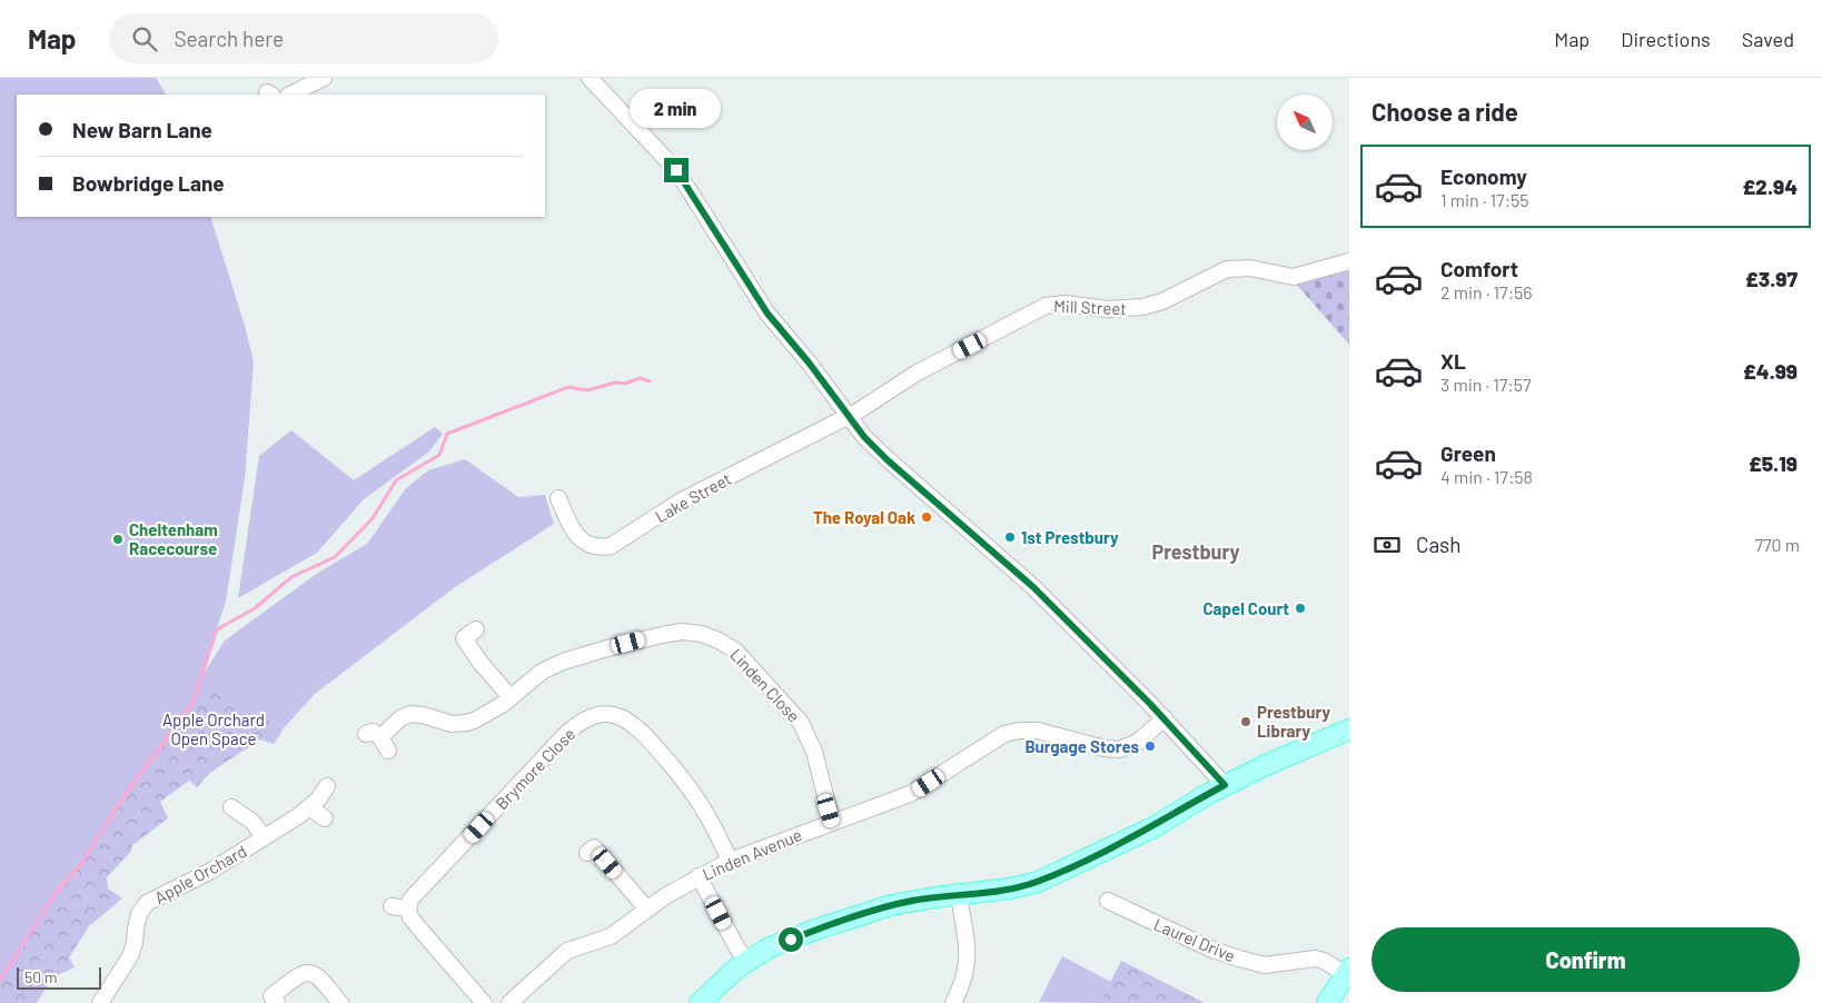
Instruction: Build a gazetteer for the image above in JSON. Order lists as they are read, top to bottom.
{
  "streets": {
    "street": [
      "Mill Street",
      "Lake Street",
      "Linden Close",
      "Brymore Close",
      "Linden Avenue",
      "Apple Orchard",
      "Laurel Drive"
    ]
  },
  "crossings": [
    ["Mill Street", "Lake Street"],
    ["Linden Close", "Linden Avenue"],
    ["Brymore Close", "Linden Avenue"]
  ],
  "districts": ["Prestbury"],
  "parks": ["Apple Orchard Open Space"],
  "places": [
    "The Royal Oak",
    "1st Prestbury",
    "Cheltenham Racecourse",
    "Capel Court",
    "Prestbury Library",
    "Burgage Stores"
  ],
  "scale_bar": "50 m",
  "north": "top left",
  "page": {
    "header": "Map",
    "search": "Search here",
    "nav": ["Map", "Directions", "Saved"],
    "heading": "Choose a ride",
    "bubble": "2 min",
    "banner": ["New Barn Lane", "Bowbridge Lane"],
    "list": [
      {
        "name": "Economy",
        "note": "1 min · 17:55",
        "value": "£2.94"
      },
      {
        "name": "Comfort",
        "note": "2 min · 17:56",
        "value": "£3.97"
      },
      {
        "name": "XL",
        "note": "3 min · 17:57",
        "value": "£4.99"
      },
      {
        "name": "Green",
        "note": "4 min · 17:58",
        "value": "£5.19"
      }
    ],
    "pay": ["Cash", "770 m"],
    "buttons": "Confirm",
    "scale": "50 m"
  }
}
